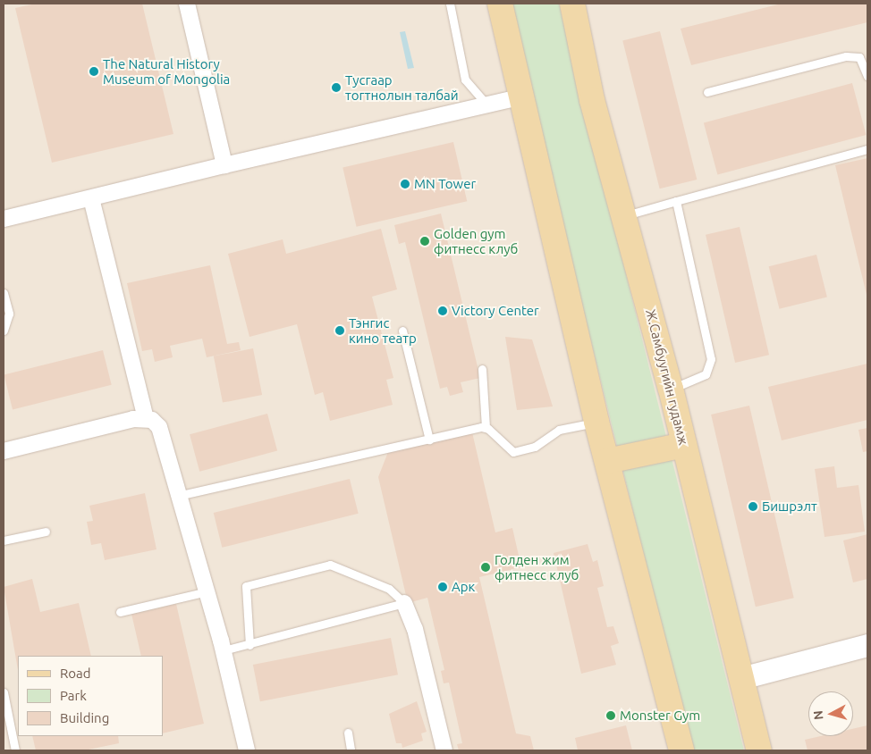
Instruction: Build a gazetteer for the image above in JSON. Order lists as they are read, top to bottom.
{
  "streets": {
    "main road": ["Ж.Самбуугийн гудамж"]
  },
  "places": [
    "The Natural History Museum of Mongolia",
    "Тусгаар тогтнолын талбай",
    "MN Tower",
    "Golden gym фитнесс клуб",
    "Victory Center",
    "Тэнгис кино театр",
    "Бишрэлт",
    "Голден жим фитнесс клуб",
    "Арк",
    "Monster Gym"
  ],
  "legend": ["Road", "Park", "Building"],
  "north": "left"
}
